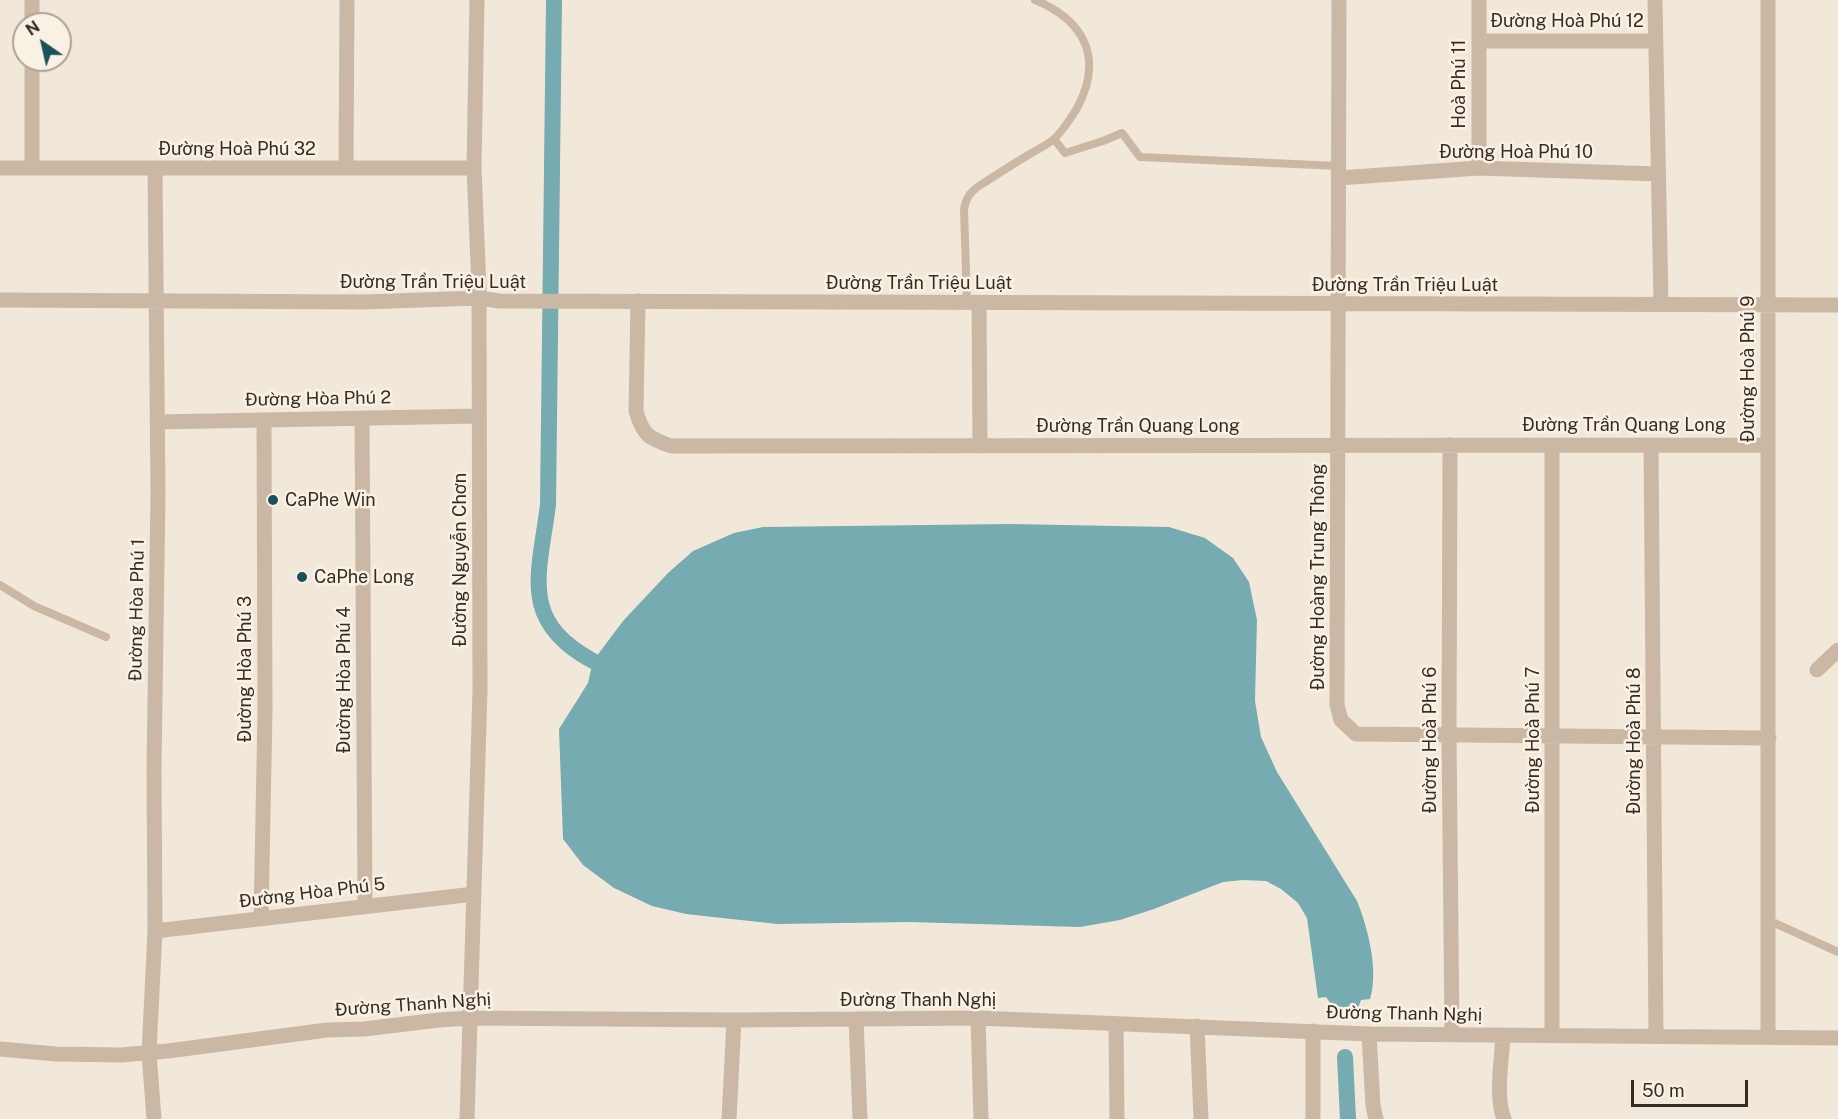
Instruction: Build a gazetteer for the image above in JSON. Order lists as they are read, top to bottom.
{
  "streets": {
    "street": [
      "Đường Hoà Phú 12",
      "Hoà Phú 11",
      "Đường Hoà Phú 32",
      "Đường Hoà Phú 10",
      "Đường Trần Triệu Luật",
      "Đường Hoà Phú 9",
      "Đường Hòa Phú 2",
      "Đường Trần Quang Long",
      "Đường Nguyễn Chơn",
      "Đường Hoàng Trung Thông",
      "Đường Hòa Phú 1",
      "Đường Hòa Phú 3",
      "Đường Hòa Phú 4",
      "Đường Hoà Phú 6",
      "Đường Hoà Phú 7",
      "Đường Hoà Phú 8",
      "Đường Hòa Phú 5",
      "Đường Thanh Nghị"
    ]
  },
  "crossings": [
    ["Đường Hoà Phú 12", "Hoà Phú 11"],
    ["Hoà Phú 11", "Đường Hoà Phú 10"],
    ["Đường Hoà Phú 32", "Đường Nguyễn Chơn"],
    ["Đường Hoà Phú 32", "Đường Hòa Phú 1"],
    ["Đường Hoà Phú 10", "Đường Hoàng Trung Thông"],
    ["Đường Trần Triệu Luật", "Đường Hoà Phú 9"],
    ["Đường Trần Triệu Luật", "Đường Trần Quang Long"],
    ["Đường Trần Triệu Luật", "Đường Nguyễn Chơn"],
    ["Đường Trần Triệu Luật", "Đường Hoàng Trung Thông"],
    ["Đường Trần Triệu Luật", "Đường Hòa Phú 1"],
    ["Đường Hoà Phú 9", "Đường Trần Quang Long"],
    ["Đường Hoà Phú 9", "Đường Hoàng Trung Thông"],
    ["Đường Hoà Phú 9", "Đường Thanh Nghị"],
    ["Đường Hòa Phú 2", "Đường Nguyễn Chơn"],
    ["Đường Hòa Phú 2", "Đường Hòa Phú 1"],
    ["Đường Hòa Phú 2", "Đường Hòa Phú 3"],
    ["Đường Hòa Phú 2", "Đường Hòa Phú 4"],
    ["Đường Trần Quang Long", "Đường Hoàng Trung Thông"],
    ["Đường Trần Quang Long", "Đường Hoà Phú 6"],
    ["Đường Trần Quang Long", "Đường Hoà Phú 7"],
    ["Đường Trần Quang Long", "Đường Hoà Phú 8"],
    ["Đường Nguyễn Chơn", "Đường Hòa Phú 5"],
    ["Đường Nguyễn Chơn", "Đường Thanh Nghị"],
    ["Đường Hoàng Trung Thông", "Đường Hoà Phú 6"],
    ["Đường Hoàng Trung Thông", "Đường Hoà Phú 7"],
    ["Đường Hoàng Trung Thông", "Đường Hoà Phú 8"],
    ["Đường Hòa Phú 1", "Đường Hòa Phú 5"],
    ["Đường Hòa Phú 1", "Đường Thanh Nghị"],
    ["Đường Hòa Phú 3", "Đường Hòa Phú 5"],
    ["Đường Hòa Phú 4", "Đường Hòa Phú 5"],
    ["Đường Hoà Phú 6", "Đường Thanh Nghị"],
    ["Đường Hoà Phú 7", "Đường Thanh Nghị"],
    ["Đường Hoà Phú 8", "Đường Thanh Nghị"]
  ],
  "places": ["CaPhe Win", "CaPhe Long"],
  "scale_bar": "50 m",
  "north": "top left"
}
